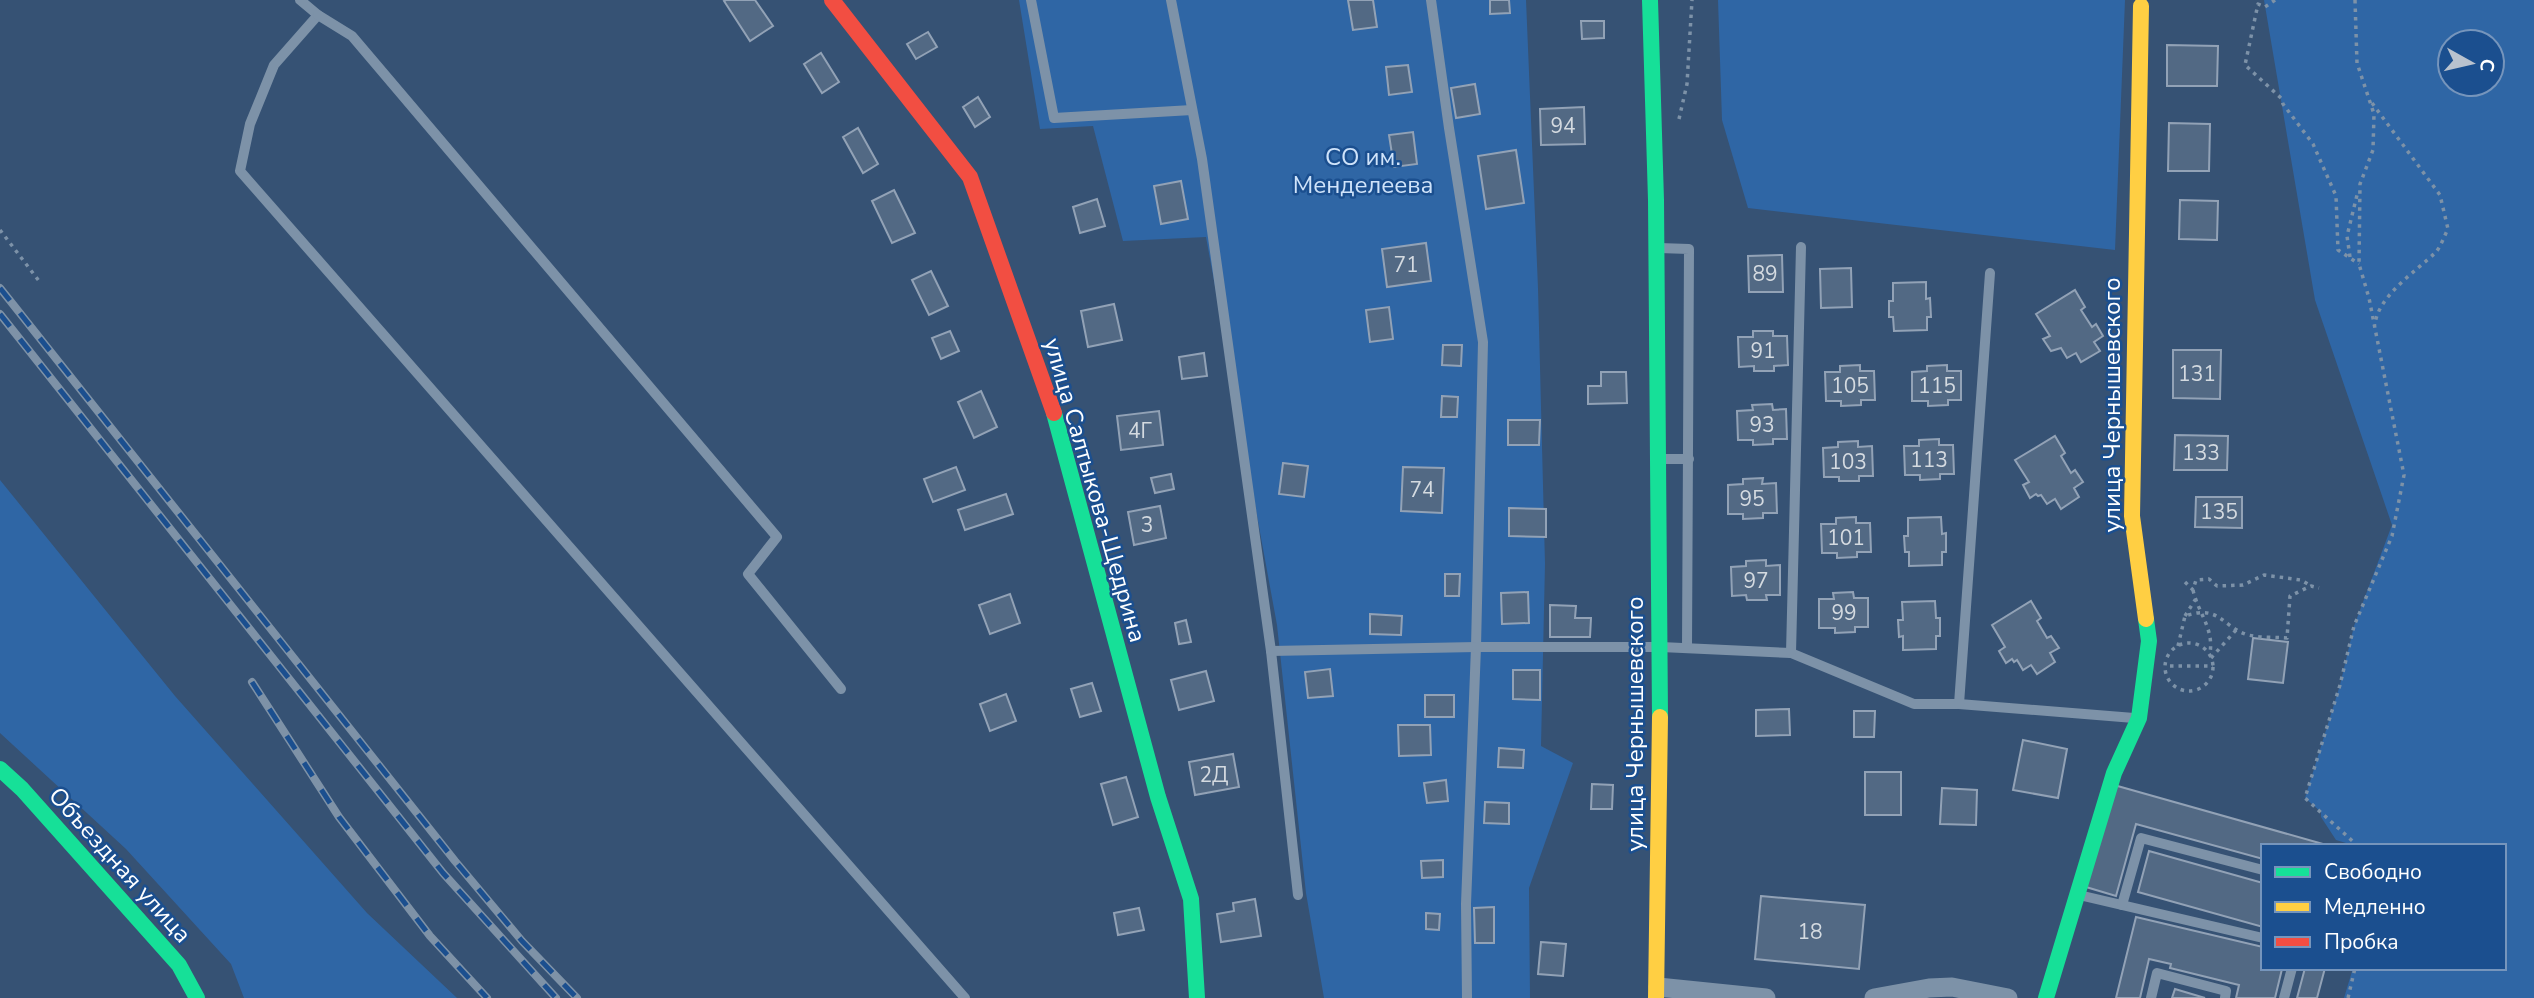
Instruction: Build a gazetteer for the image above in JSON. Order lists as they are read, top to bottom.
{
  "streets": {
    "street": ["улица Чернышевского", "улица Салтыкова-Щедрина", "Объездная улица"]
  },
  "parks": ["СО им. Менделеева"],
  "house_numbers": [
    "94",
    "71",
    "89",
    "91",
    "131",
    "105",
    "115",
    "93",
    "4Г",
    "133",
    "113",
    "103",
    "74",
    "95",
    "135",
    "3",
    "101",
    "97",
    "99",
    "2Д",
    "18"
  ],
  "legend": ["Свободно", "Медленно", "Пробка"],
  "north": "right"
}
